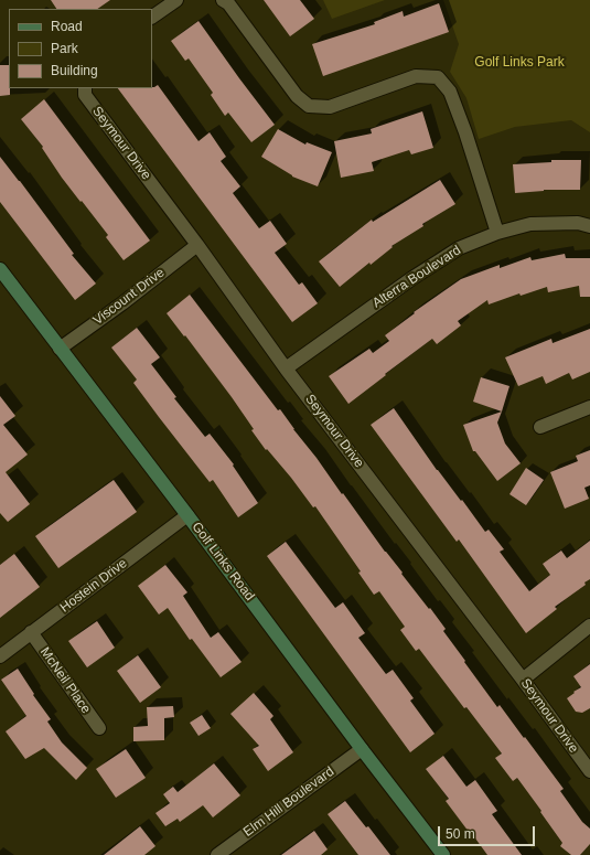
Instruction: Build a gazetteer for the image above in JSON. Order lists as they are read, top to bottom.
{
  "streets": {
    "main road": ["Golf Links Road"],
    "street": [
      "Seymour Drive",
      "Alterra Boulevard",
      "Viscount Drive",
      "Hostein Drive",
      "McNeil Place",
      "Elm Hill Boulevard"
    ]
  },
  "crossings": [
    ["Seymour Drive", "Alterra Boulevard"],
    ["Seymour Drive", "Viscount Drive"],
    ["Viscount Drive", "Golf Links Road"],
    ["Golf Links Road", "Hostein Drive"],
    ["Golf Links Road", "Elm Hill Boulevard"],
    ["Hostein Drive", "McNeil Place"]
  ],
  "parks": ["Golf Links Park"],
  "legend": ["Road", "Park", "Building"],
  "scale_bar": "50 m"
}
